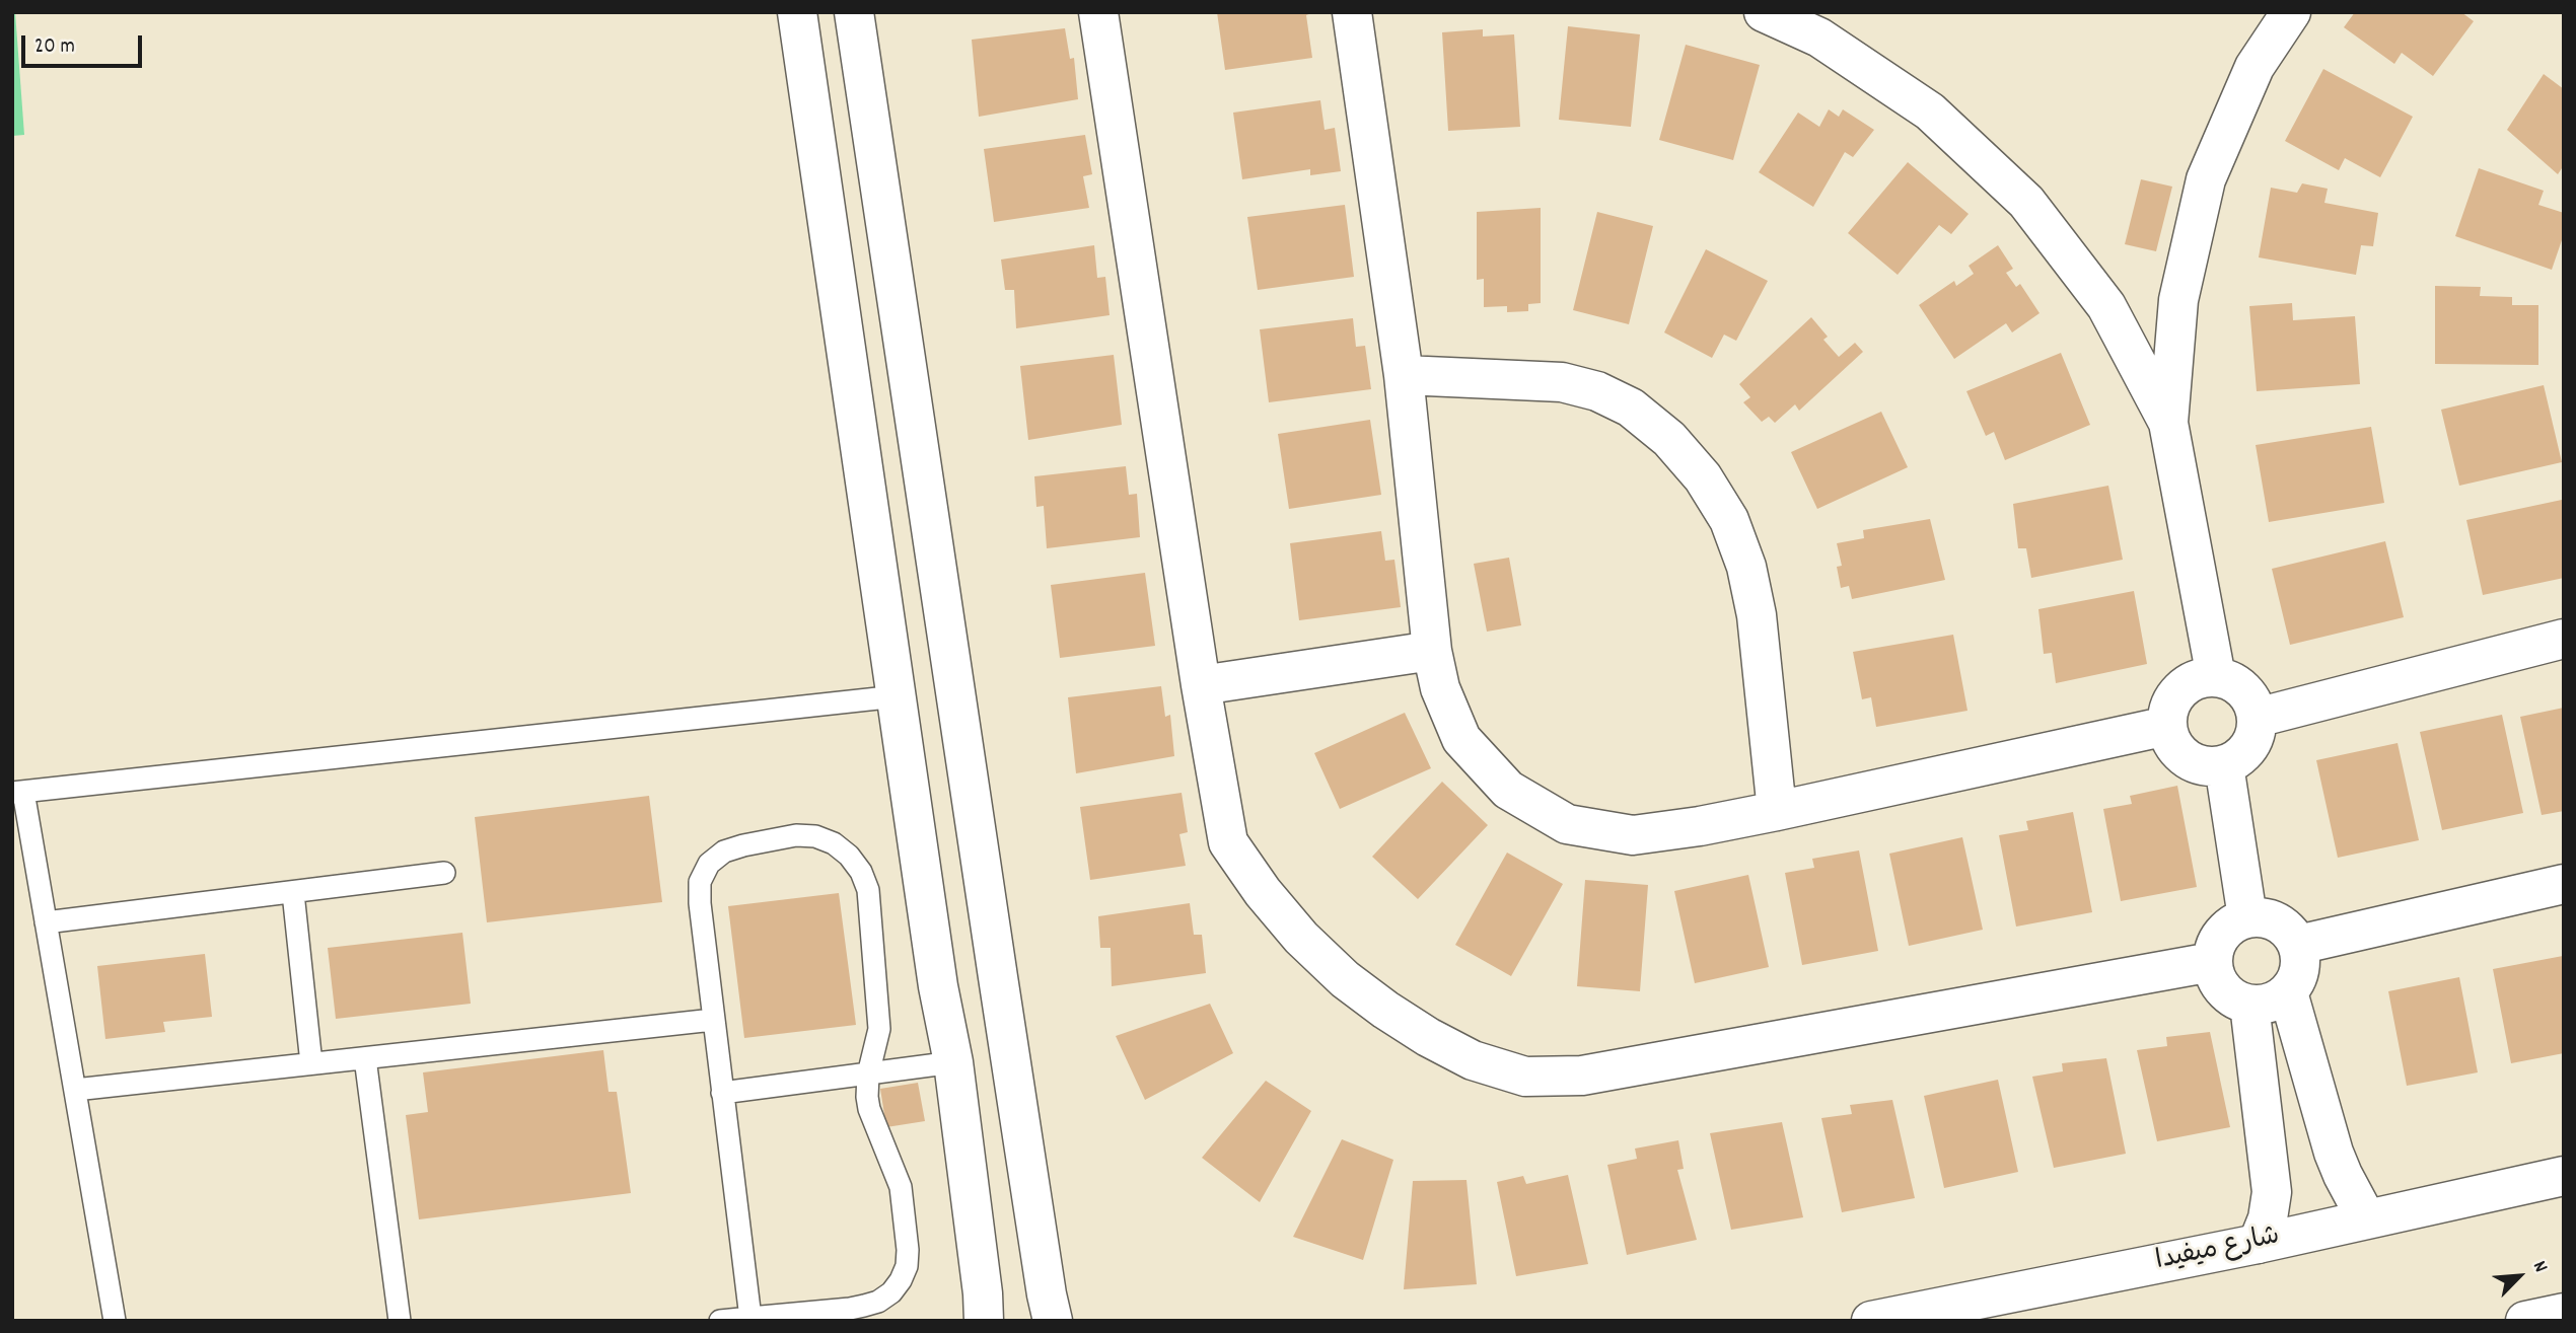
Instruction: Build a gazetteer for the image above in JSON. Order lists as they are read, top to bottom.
{
  "streets": {
    "street": ["شارع ميفيدا"]
  },
  "scale_bar": "20 m",
  "north": "top right"
}
